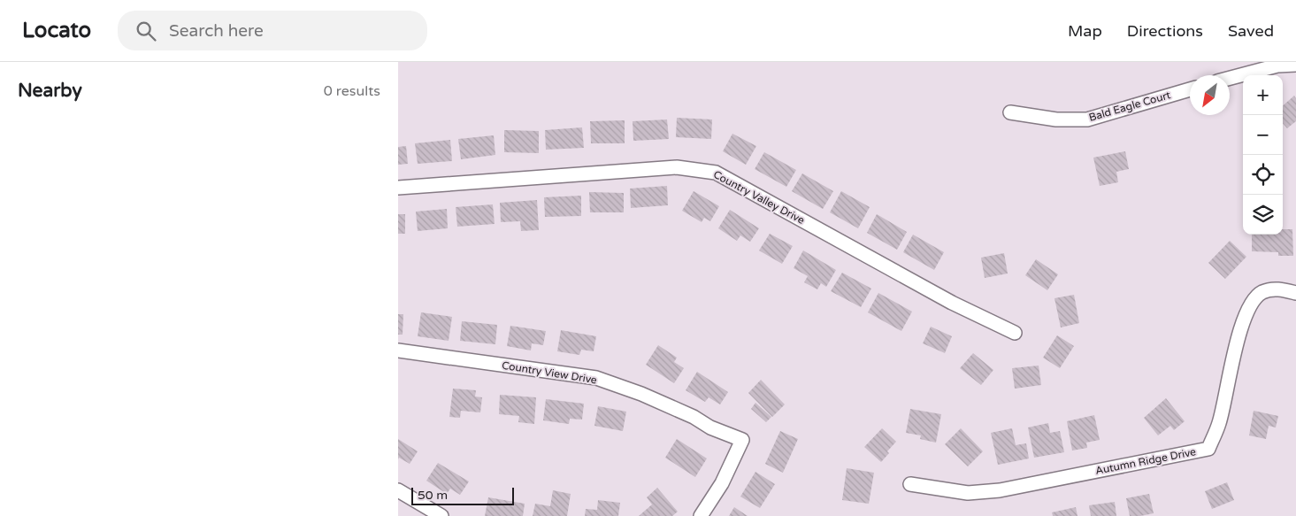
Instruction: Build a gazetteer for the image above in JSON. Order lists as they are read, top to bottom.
{
  "streets": {
    "street": [
      "Bald Eagle Court",
      "Country Valley Drive",
      "Country View Drive",
      "Autumn Ridge Drive"
    ]
  },
  "scale_bar": "50 m",
  "north": "bottom left",
  "page": {
    "header": "Locato",
    "search": "Search here",
    "nav": ["Map", "Directions", "Saved"],
    "heading": ["Nearby", "0 results"],
    "map_buttons": ["+", "−"],
    "scale": "50 m"
  }
}
